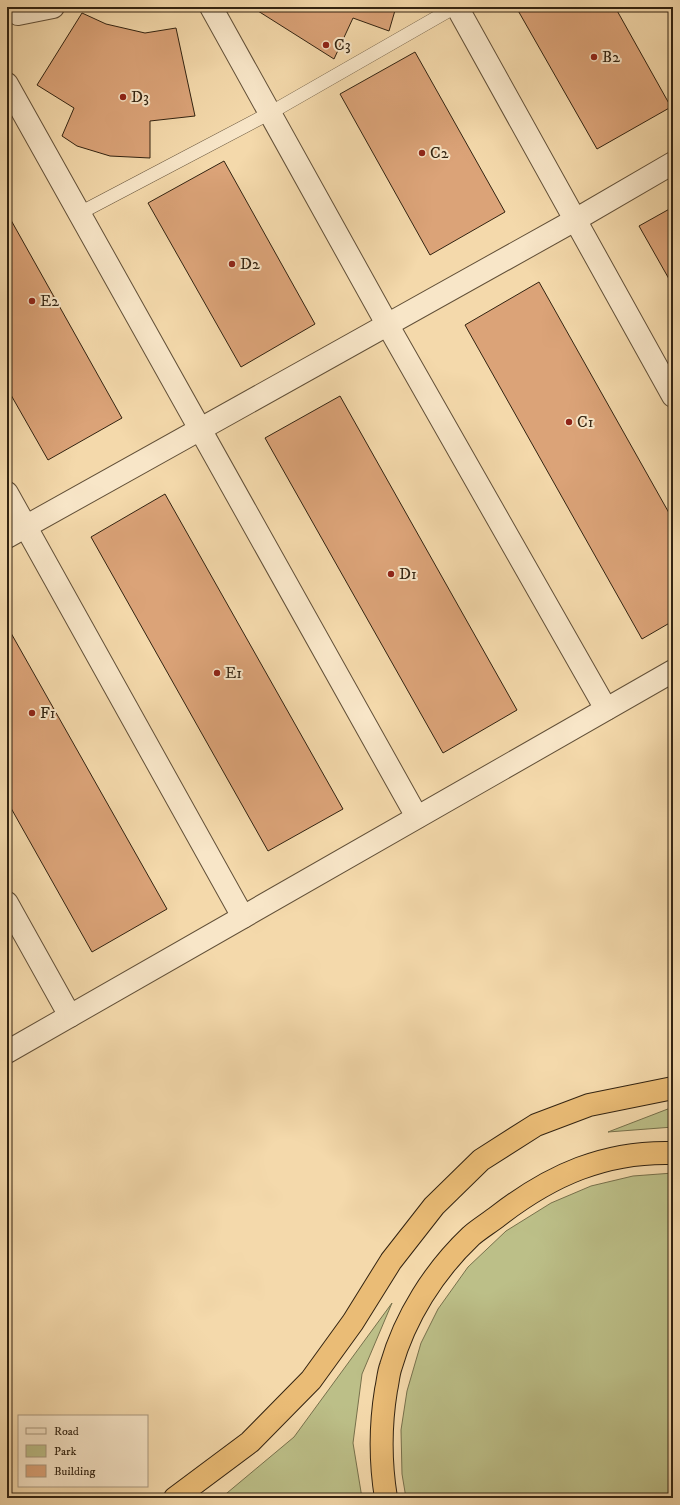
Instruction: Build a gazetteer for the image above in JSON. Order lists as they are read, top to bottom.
{
  "places": [
    "C3",
    "B2",
    "D3",
    "C2",
    "D2",
    "E2",
    "C1",
    "D1",
    "E1",
    "F1"
  ],
  "legend": ["Road", "Park", "Building"]
}
